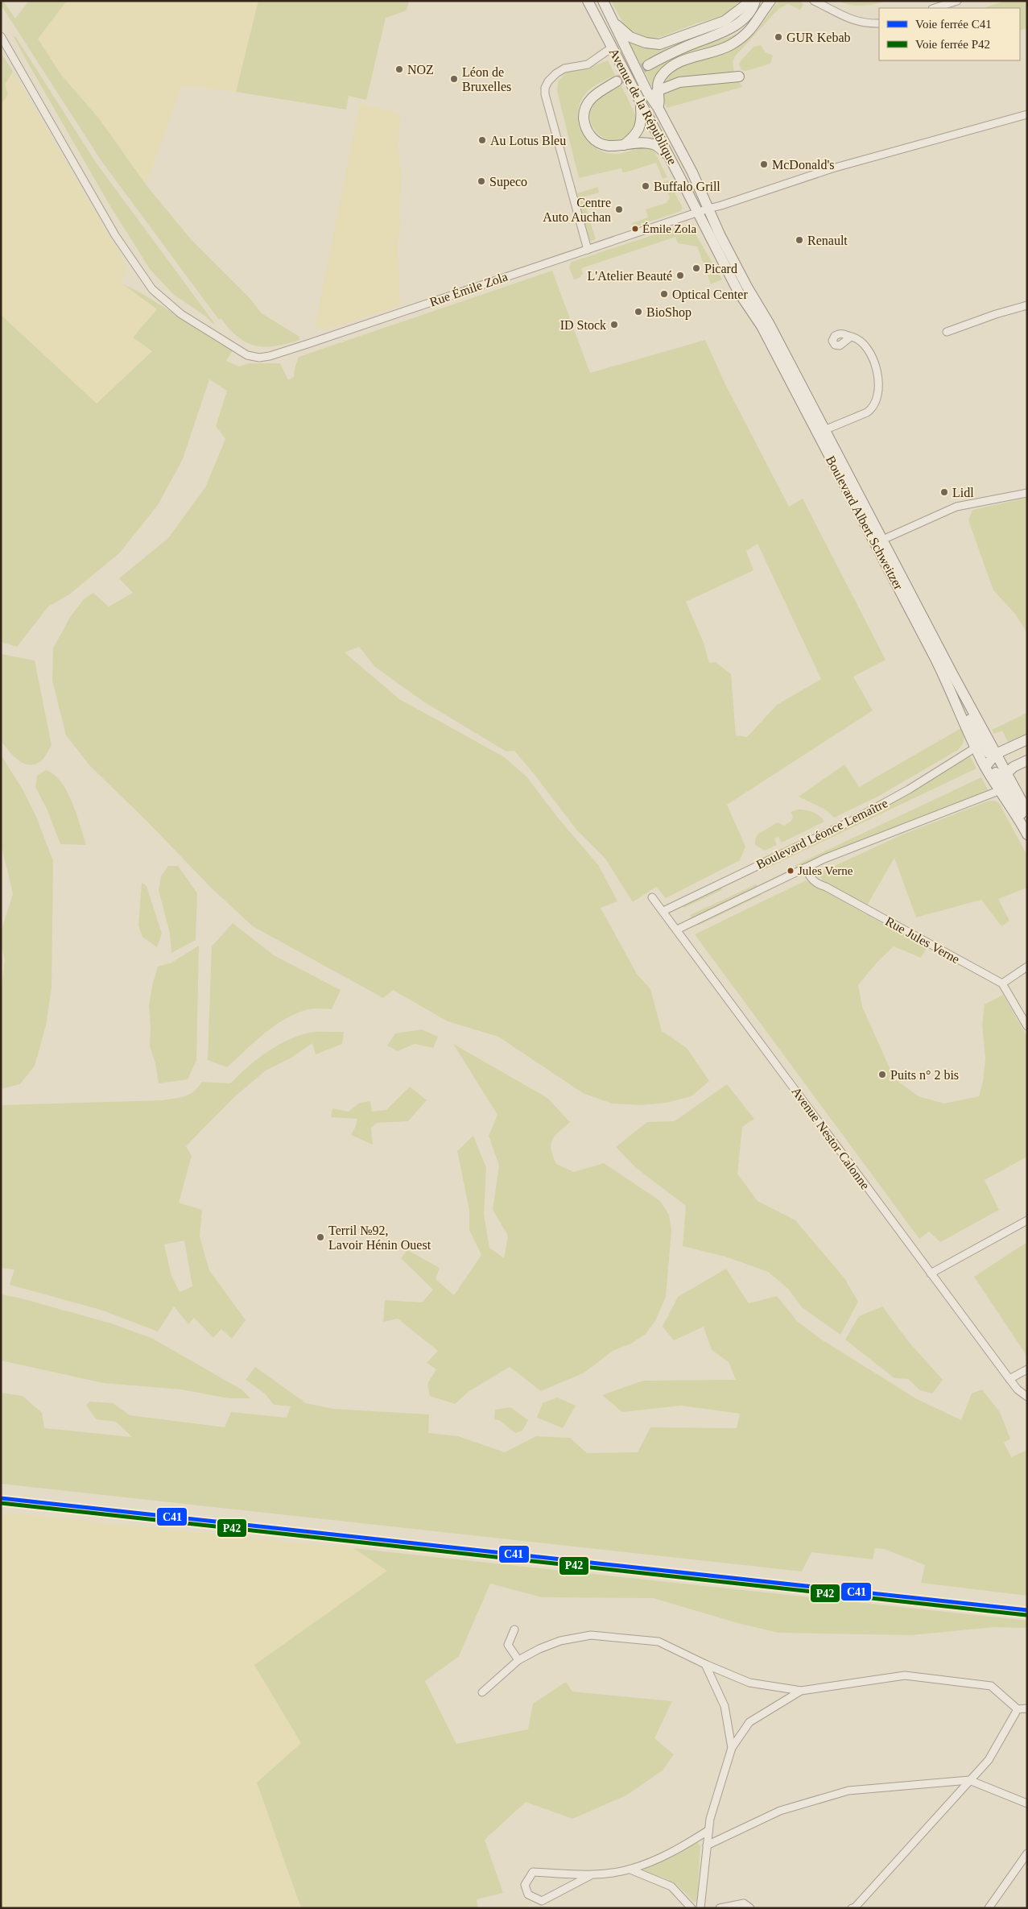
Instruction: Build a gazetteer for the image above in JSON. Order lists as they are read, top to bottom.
{
  "streets": {
    "main road": ["Avenue de la République", "Boulevard Albert Schweitzer"],
    "street": [
      "Rue Émile Zola",
      "Boulevard Léonce Lemaître",
      "Rue Jules Verne",
      "Avenue Nestor Calonne"
    ]
  },
  "crossings": [
    ["Avenue de la République", "Rue Émile Zola"],
    ["Avenue de la République", "Boulevard Albert Schweitzer"],
    ["Rue Émile Zola", "Boulevard Albert Schweitzer"],
    ["Boulevard Albert Schweitzer", "Boulevard Léonce Lemaître"],
    ["Boulevard Léonce Lemaître", "Rue Jules Verne"],
    ["Boulevard Léonce Lemaître", "Avenue Nestor Calonne"]
  ],
  "places": [
    "GUR Kebab",
    "NOZ",
    "Léon de Bruxelles",
    "Au Lotus Bleu",
    "McDonald's",
    "Supeco",
    "Buffalo Grill",
    "Centre Auto Auchan",
    "Émile Zola",
    "Renault",
    "Picard",
    "L'Atelier Beauté",
    "Optical Center",
    "BioShop",
    "ID Stock",
    "Lidl",
    "Jules Verne",
    "Puits n° 2 bis",
    "Terril №92, Lavoir Hénin Ouest"
  ],
  "lines": ["rail line C41", "rail line P42"],
  "legend": ["Voie ferrée C41", "Voie ferrée P42"]
}
